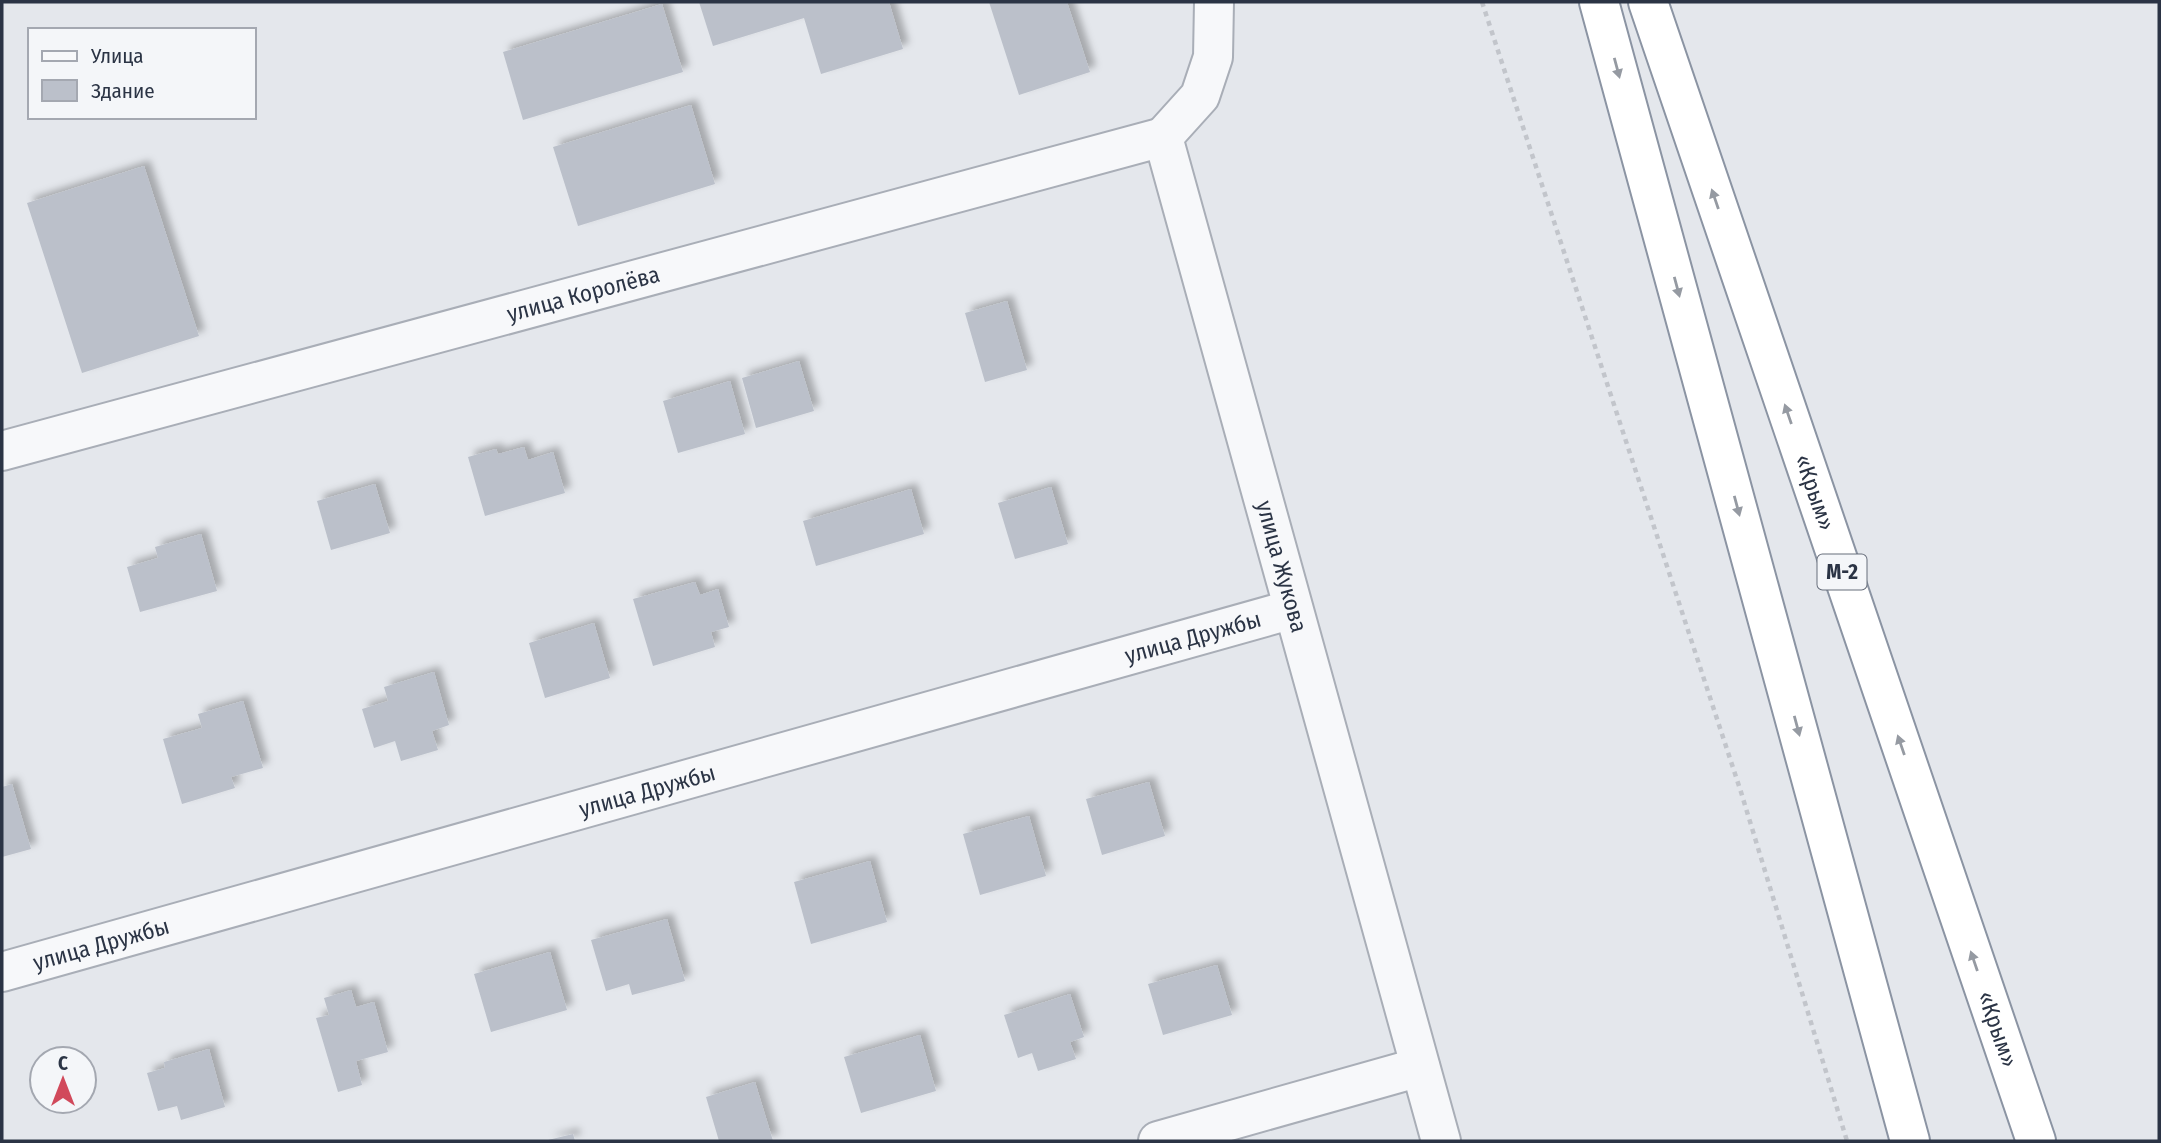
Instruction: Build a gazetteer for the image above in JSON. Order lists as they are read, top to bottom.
{
  "streets": {
    "highway": ["«Крым»", "М-2"],
    "street": ["улица Королёва", "улица Жукова", "улица Дружбы"]
  },
  "crossings": [
    ["улица Королёва", "улица Жукова"],
    ["улица Жукова", "улица Дружбы"]
  ],
  "legend": ["Улица", "Здание"],
  "north": "top"
}
